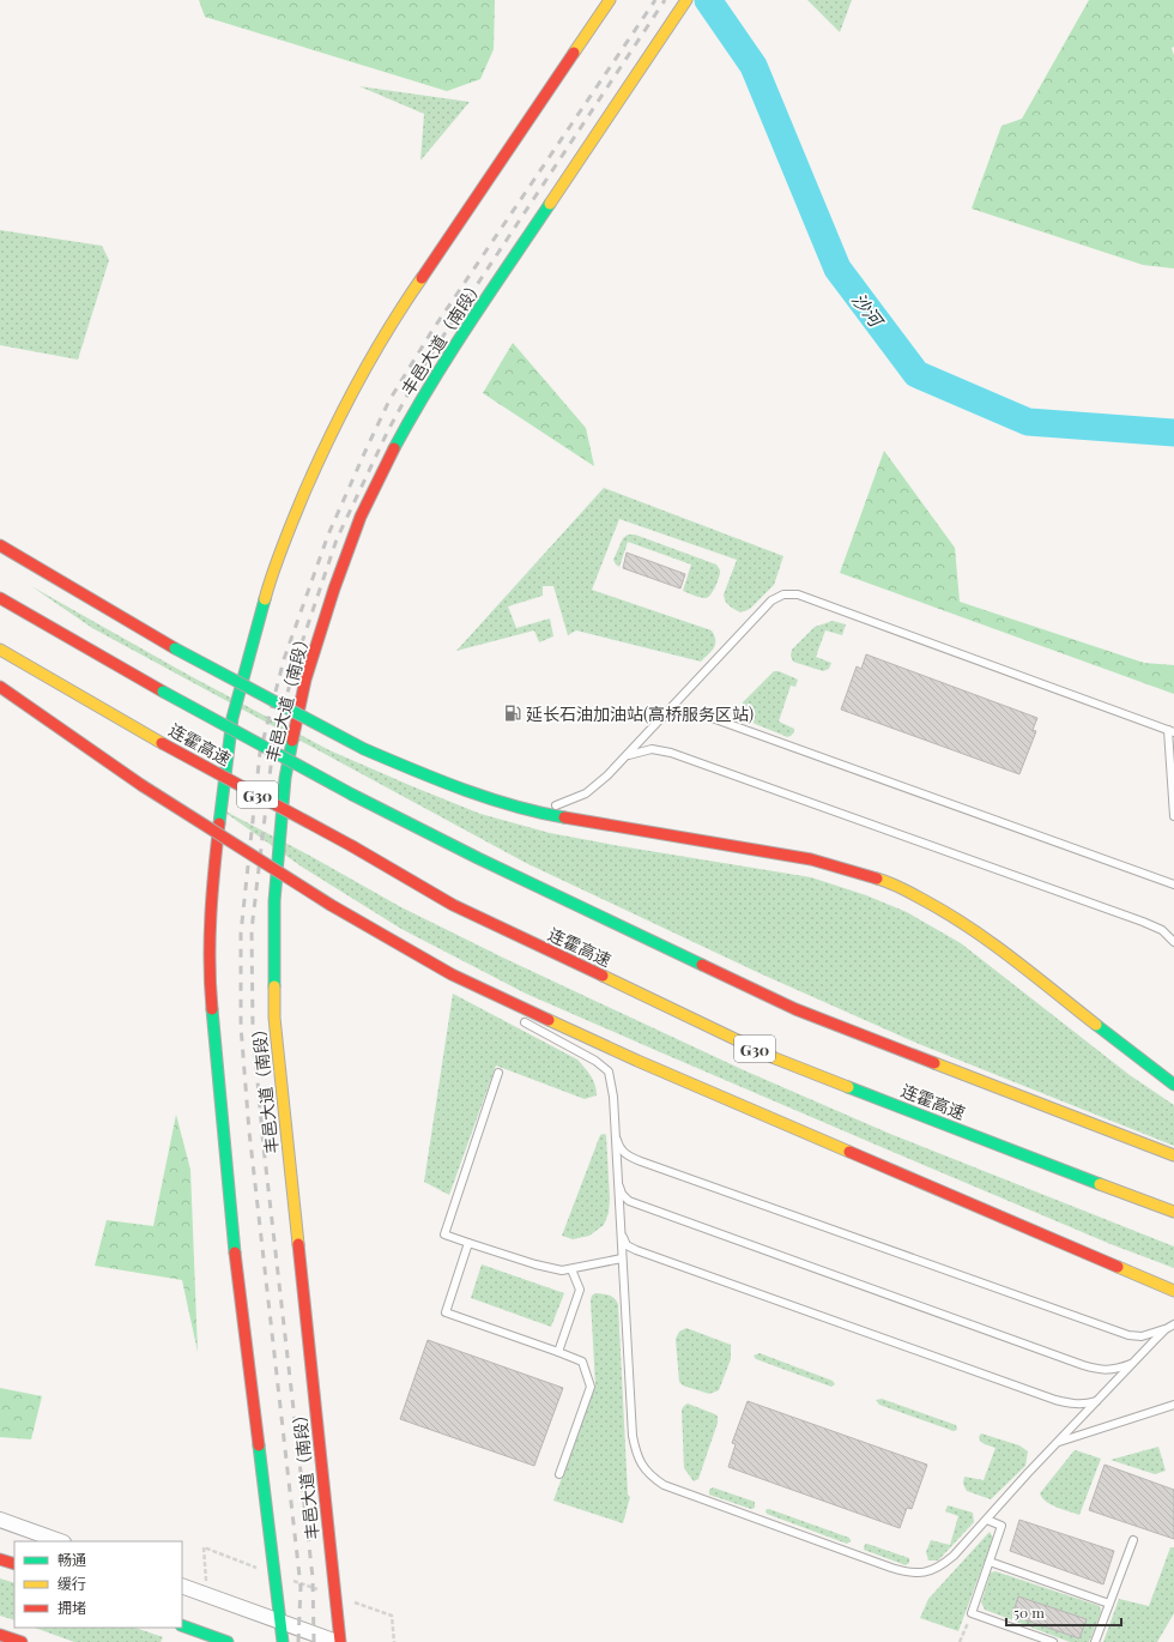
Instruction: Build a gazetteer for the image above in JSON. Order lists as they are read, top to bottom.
{
  "streets": {
    "main road": ["丰邑大道（南段）", "连霍高速", "G30"]
  },
  "water": ["沙河"],
  "places": {
    "fuel station": ["延长石油加油站(高桥服务区站)"]
  },
  "legend": ["畅通", "缓行", "拥堵"],
  "scale_bar": "50 m"
}
